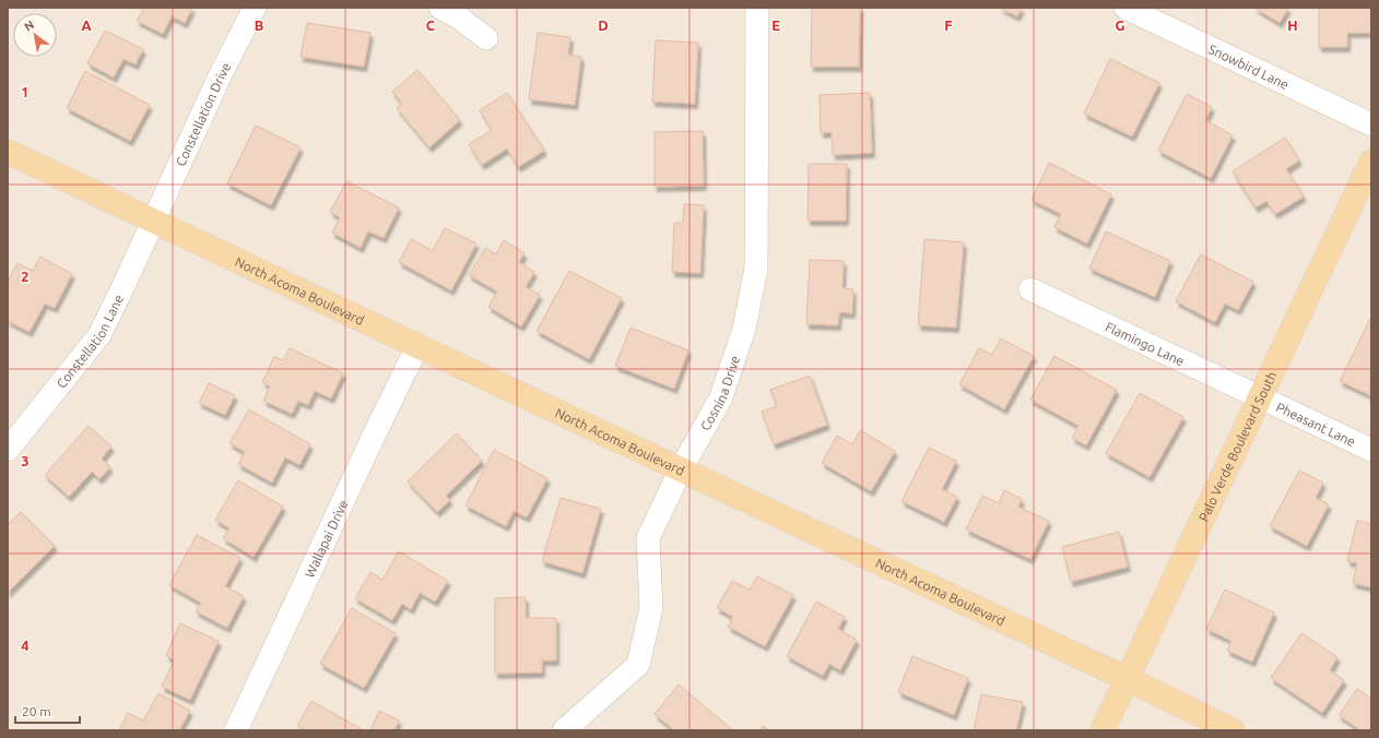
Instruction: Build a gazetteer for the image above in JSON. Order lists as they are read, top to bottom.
{
  "streets": {
    "main road": ["North Acoma Boulevard", "Palo Verde Boulevard South"],
    "street": [
      "Snowbird Lane",
      "Constellation Drive",
      "Constellation Lane",
      "Flamingo Lane",
      "Cosnina Drive",
      "Pheasant Lane",
      "Wallapai Drive"
    ]
  },
  "crossings": [
    ["Constellation Drive", "North Acoma Boulevard"],
    ["Constellation Drive", "Constellation Lane"],
    ["North Acoma Boulevard", "Constellation Lane"],
    ["North Acoma Boulevard", "Cosnina Drive"],
    ["North Acoma Boulevard", "Palo Verde Boulevard South"],
    ["North Acoma Boulevard", "Wallapai Drive"],
    ["Flamingo Lane", "Pheasant Lane"],
    ["Flamingo Lane", "Palo Verde Boulevard South"],
    ["Pheasant Lane", "Palo Verde Boulevard South"]
  ],
  "scale_bar": "20 m",
  "north": "top left",
  "grid": {
    "columns": [
      "A",
      "B",
      "C",
      "D",
      "E",
      "F",
      "G",
      "H"
    ],
    "rows": [
      "1",
      "2",
      "3",
      "4"
    ]
  }
}
